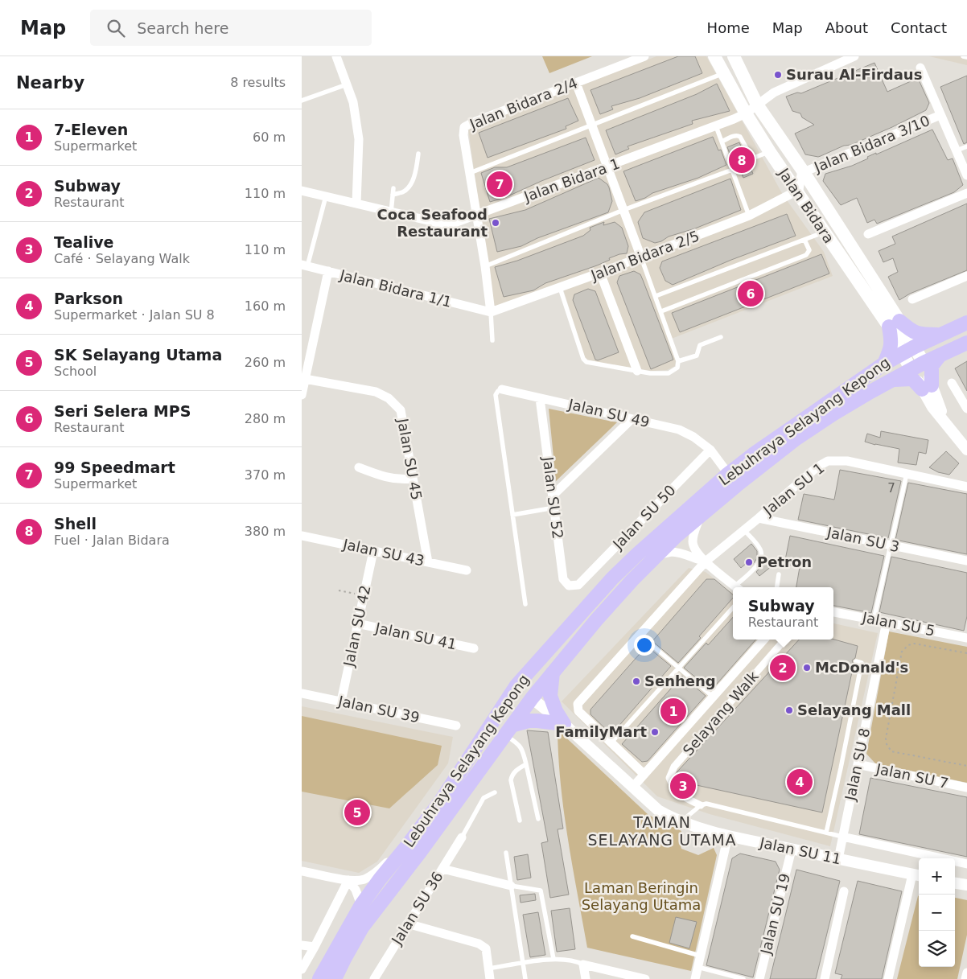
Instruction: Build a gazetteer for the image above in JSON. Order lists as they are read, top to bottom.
{
  "streets": {
    "main road": ["Jalan Bidara", "Lebuhraya Selayang Kepong"],
    "street": [
      "Jalan Bidara 2/4",
      "Jalan Bidara 3/10",
      "Jalan Bidara 1",
      "Jalan Bidara 2/5",
      "Jalan Bidara 1/1",
      "Jalan SU 49",
      "Jalan SU 45",
      "Jalan SU 1",
      "Jalan SU 52",
      "Jalan SU 50",
      "Jalan SU 3",
      "Jalan SU 43",
      "Jalan SU 5",
      "Jalan SU 42",
      "Jalan SU 41",
      "Jalan SU 39",
      "Selayang Walk",
      "Jalan SU 8",
      "Jalan SU 7",
      "Jalan SU 11",
      "Jalan SU 36",
      "Jalan SU 19"
    ]
  },
  "crossings": [
    ["Jalan Bidara 2/4", "Jalan Bidara 1"],
    ["Jalan Bidara 2/4", "Jalan Bidara 2/5"],
    ["Jalan Bidara 2/4", "Jalan Bidara 1/1"],
    ["Jalan Bidara 3/10", "Jalan Bidara"],
    ["Jalan Bidara 1", "Jalan Bidara"],
    ["Jalan Bidara", "Jalan Bidara 2/5"],
    ["Jalan Bidara", "Lebuhraya Selayang Kepong"],
    ["Jalan Bidara 2/5", "Jalan Bidara 1/1"],
    ["Jalan SU 49", "Lebuhraya Selayang Kepong"],
    ["Jalan SU 49", "Jalan SU 52"],
    ["Jalan SU 49", "Jalan SU 50"],
    ["Lebuhraya Selayang Kepong", "Jalan SU 11"],
    ["Jalan SU 45", "Jalan SU 43"],
    ["Jalan SU 1", "Jalan SU 3"],
    ["Jalan SU 52", "Jalan SU 50"],
    ["Jalan SU 43", "Jalan SU 42"],
    ["Jalan SU 5", "Jalan SU 8"],
    ["Jalan SU 42", "Jalan SU 41"],
    ["Jalan SU 42", "Jalan SU 39"],
    ["Jalan SU 8", "Jalan SU 7"],
    ["Jalan SU 8", "Jalan SU 11"],
    ["Jalan SU 11", "Jalan SU 19"]
  ],
  "districts": ["TAMAN SELAYANG UTAMA"],
  "parks": ["Laman Beringin Selayang Utama"],
  "places": [
    "Surau Al-Firdaus",
    "Coca Seafood Restaurant",
    "Petron",
    "McDonald's",
    "Senheng",
    "Selayang Mall",
    "FamilyMart"
  ],
  "house_numbers": ["7"],
  "page": {
    "header": "Map",
    "search": "Search here",
    "nav": [
      "Home",
      "Map",
      "About",
      "Contact"
    ],
    "heading": ["Nearby", "8 results"],
    "list": [
      {
        "mark": "1",
        "name": "7-Eleven",
        "note": "Supermarket",
        "value": "60 m"
      },
      {
        "mark": "2",
        "name": "Subway",
        "note": "Restaurant",
        "value": "110 m"
      },
      {
        "mark": "3",
        "name": "Tealive",
        "note": "Café · Selayang Walk",
        "value": "110 m"
      },
      {
        "mark": "4",
        "name": "Parkson",
        "note": "Supermarket · Jalan SU 8",
        "value": "160 m"
      },
      {
        "mark": "5",
        "name": "SK Selayang Utama",
        "note": "School",
        "value": "260 m"
      },
      {
        "mark": "6",
        "name": "Seri Selera MPS",
        "note": "Restaurant",
        "value": "280 m"
      },
      {
        "mark": "7",
        "name": "99 Speedmart",
        "note": "Supermarket",
        "value": "370 m"
      },
      {
        "mark": "8",
        "name": "Shell",
        "note": "Fuel · Jalan Bidara",
        "value": "380 m"
      }
    ],
    "pins": [
      "8",
      "7",
      "6",
      "2",
      "1",
      "4",
      "3",
      "5"
    ],
    "popup": ["Subway", "Restaurant"],
    "map_buttons": ["+", "−"]
  }
}
